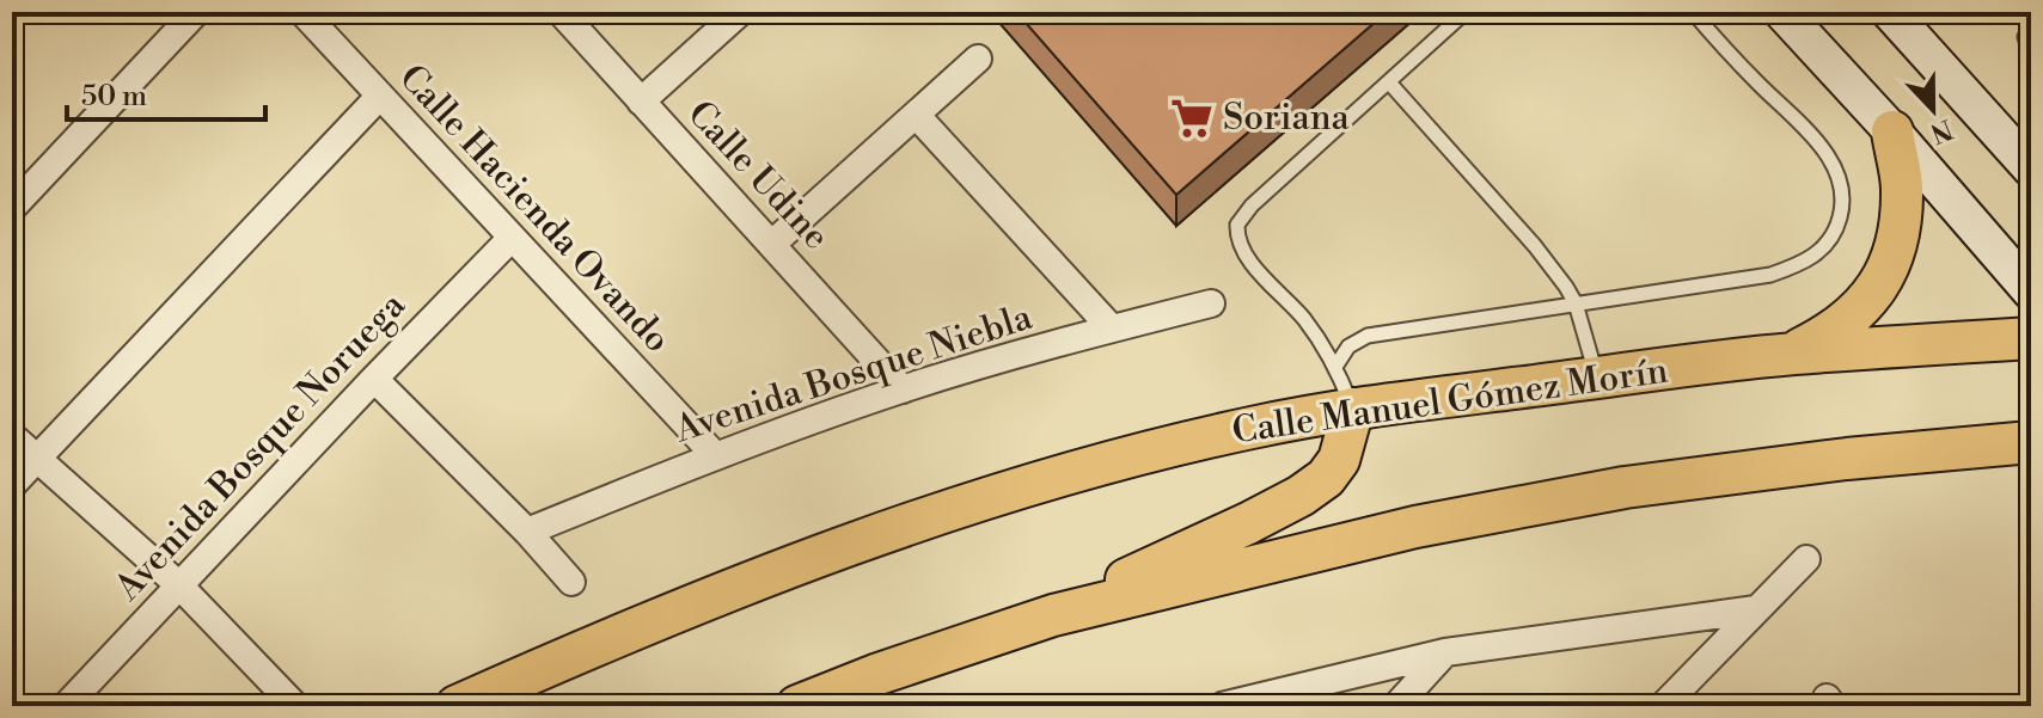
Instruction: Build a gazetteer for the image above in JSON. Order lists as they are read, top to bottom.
{
  "streets": {
    "main road": ["Calle Manuel Gómez Morín"],
    "street": [
      "Calle Udine",
      "Calle Hacienda Ovando",
      "Avenida Bosque Niebla",
      "Avenida Bosque Noruega"
    ]
  },
  "crossings": [
    ["Calle Udine", "Avenida Bosque Niebla"],
    ["Calle Hacienda Ovando", "Avenida Bosque Niebla"],
    ["Calle Hacienda Ovando", "Avenida Bosque Noruega"]
  ],
  "places": {
    "supermarket": ["Soriana"]
  },
  "scale_bar": "50 m",
  "north": "bottom"
}
